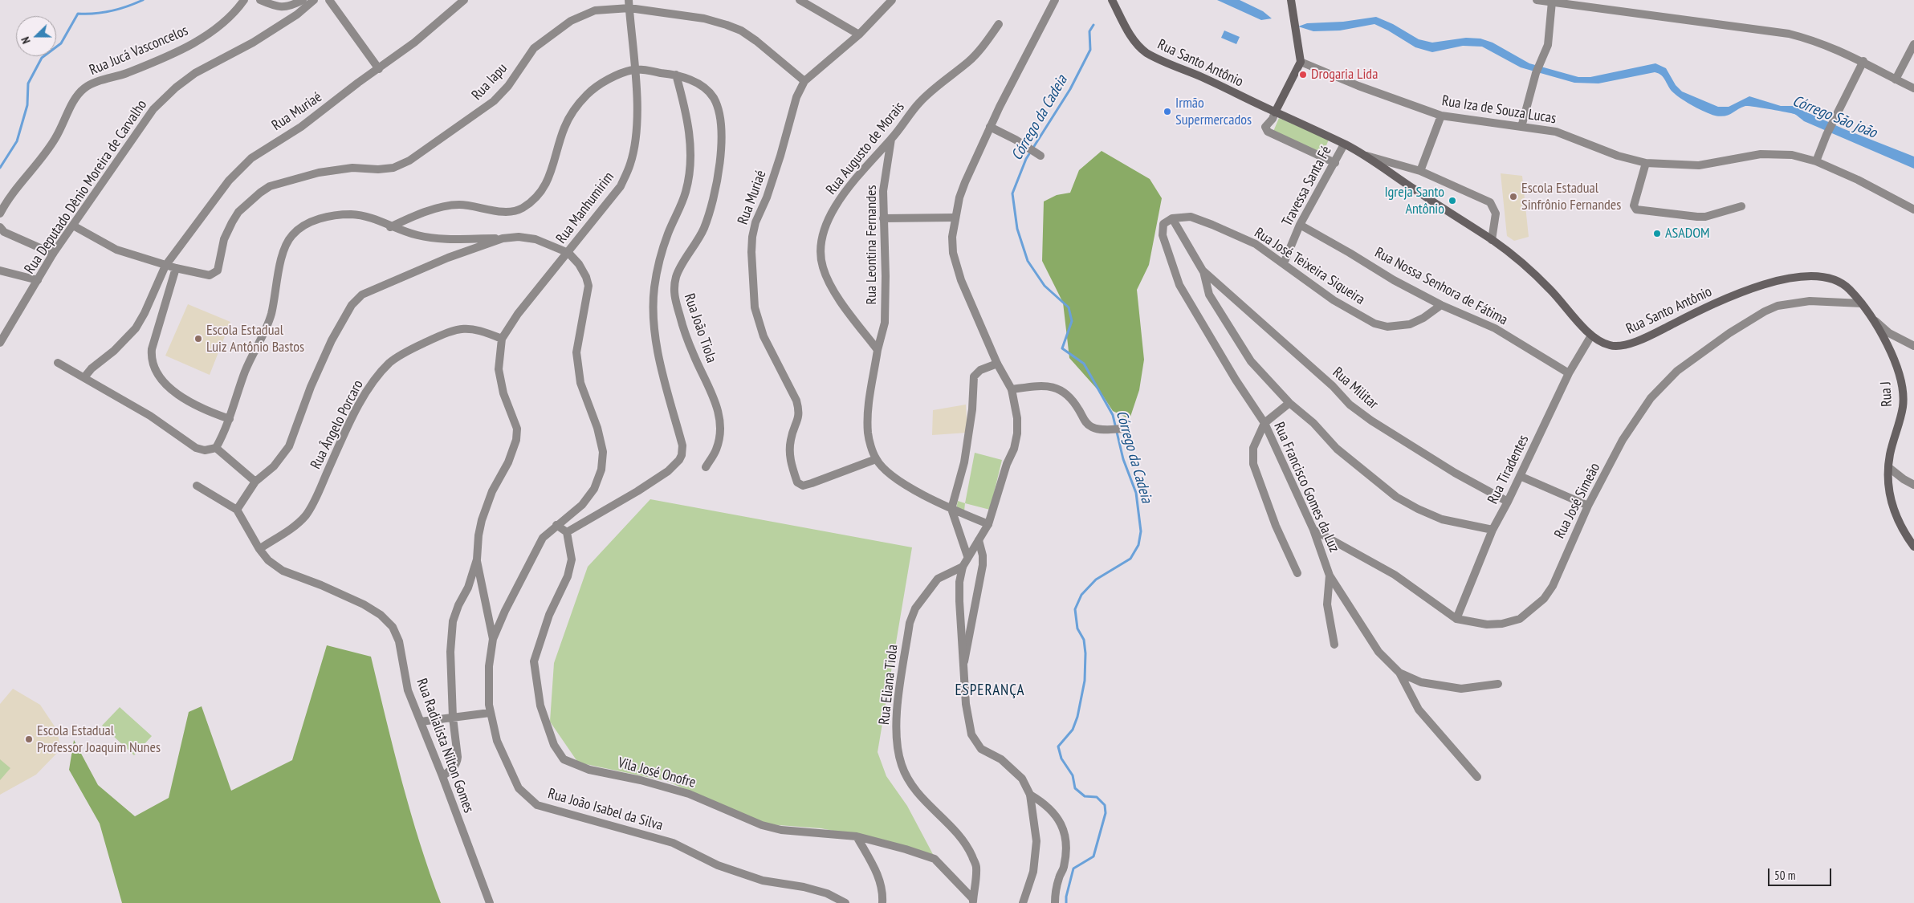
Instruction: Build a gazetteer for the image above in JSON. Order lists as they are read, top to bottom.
{
  "streets": {
    "main road": ["Rua Santo Antônio", "Rua J"],
    "street": [
      "Rua Jucá Vasconcelos",
      "Rua Iapu",
      "Rua Iza de Souza Lucas",
      "Rua Muriaé",
      "Rua Augusto de Morais",
      "Travessa Santa Fé",
      "Rua Deputado Dênio Moreira de Carvalho",
      "Rua Manhumirim",
      "Rua Leontina Fernandes",
      "Rua José Teixeira Siqueira",
      "Rua Nossa Senhora de Fátima",
      "Rua João Tiola",
      "Rua Militar",
      "Rua Ângelo Porcaro",
      "Rua Tiradentes",
      "Rua Francisco Gomes da Luz",
      "Rua José Simeão",
      "Rua Eliana Tiola",
      "Rua Radialista Nilton Gomes",
      "Vila José Onofre",
      "Rua João Isabel da Silva"
    ]
  },
  "crossings": [
    ["Rua Santo Antônio", "Travessa Santa Fé"],
    ["Rua Santo Antônio", "Rua J"],
    ["Rua Santo Antônio", "Rua Tiradentes"],
    ["Rua Santo Antônio", "Rua José Simeão"],
    ["Rua Iapu", "Rua Muriaé"],
    ["Rua Iapu", "Rua Manhumirim"],
    ["Rua Augusto de Morais", "Rua Leontina Fernandes"],
    ["Travessa Santa Fé", "Rua José Teixeira Siqueira"],
    ["Travessa Santa Fé", "Rua Nossa Senhora de Fátima"],
    ["Rua Manhumirim", "Rua João Tiola"],
    ["Rua Manhumirim", "Rua Ângelo Porcaro"],
    ["Rua Manhumirim", "Rua João Isabel da Silva"],
    ["Rua José Teixeira Siqueira", "Rua Nossa Senhora de Fátima"],
    ["Rua José Teixeira Siqueira", "Rua Francisco Gomes da Luz"],
    ["Rua Nossa Senhora de Fátima", "Rua Tiradentes"],
    ["Rua Militar", "Rua Tiradentes"],
    ["Rua J", "Rua José Simeão"],
    ["Rua Ângelo Porcaro", "Rua Radialista Nilton Gomes"],
    ["Rua Tiradentes", "Rua José Simeão"],
    ["Rua Francisco Gomes da Luz", "Rua José Simeão"],
    ["Rua Eliana Tiola", "Vila José Onofre"]
  ],
  "districts": ["ESPERANÇA"],
  "water": ["Córrego São joão", "Córrego da Cadeia"],
  "places": [
    "Drogaria Lida",
    "Irmão Supermercados",
    "Escola Estadual Sinfrônio Fernandes",
    "Igreja Santo Antônio",
    "ASADOM",
    "Escola Estadual Luiz Antônio Bastos",
    "Escola Estadual Professor Joaquim Nunes"
  ],
  "scale_bar": "50 m",
  "north": "left"
}
